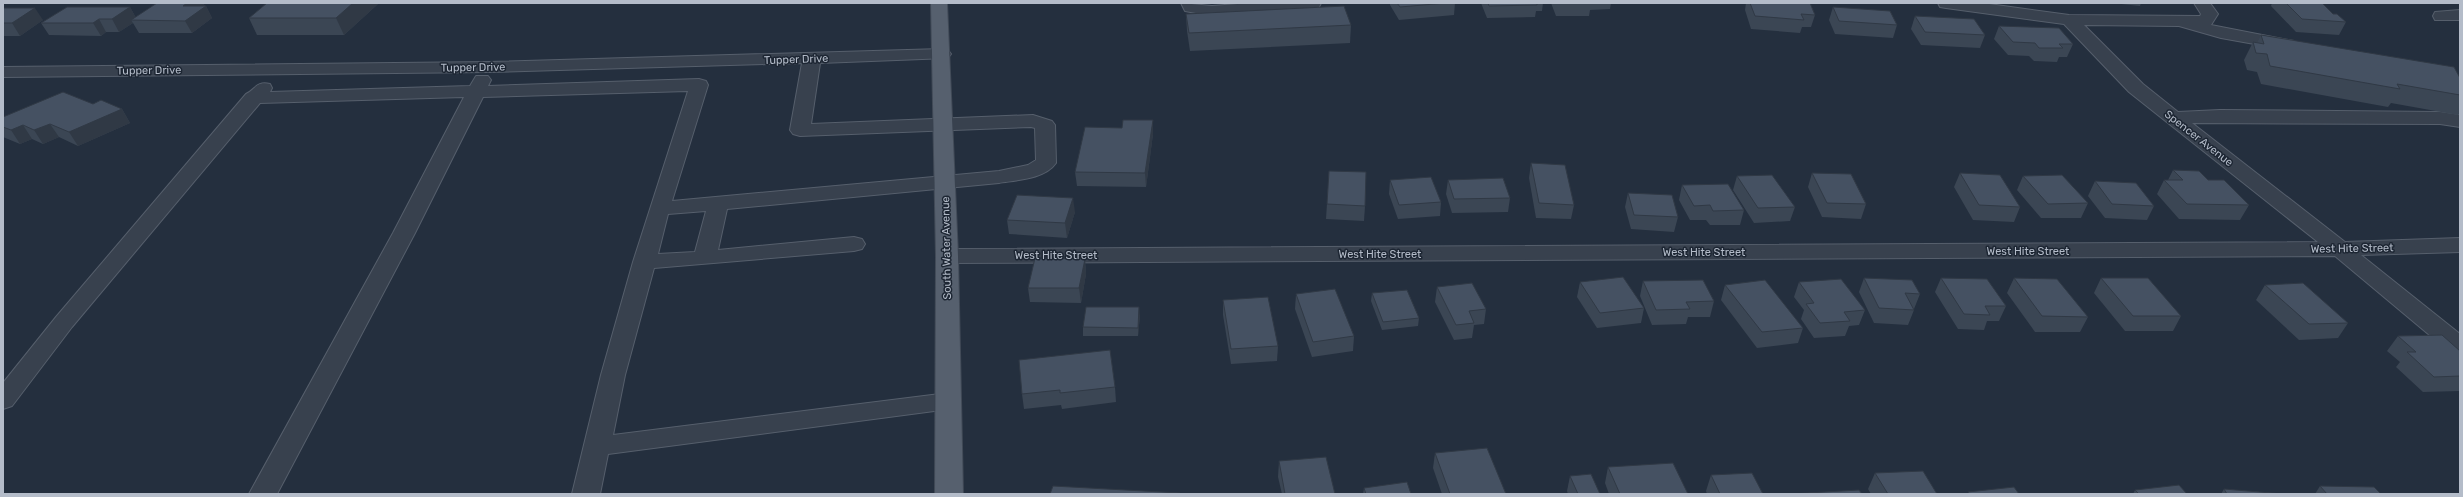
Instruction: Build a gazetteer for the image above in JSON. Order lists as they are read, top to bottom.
{
  "streets": {
    "main road": ["South Water Avenue"],
    "street": ["Tupper Drive", "Spencer Avenue", "West Hite Street"]
  },
  "crossings": [
    ["Tupper Drive", "South Water Avenue"],
    ["Spencer Avenue", "West Hite Street"],
    ["South Water Avenue", "West Hite Street"]
  ]
}
